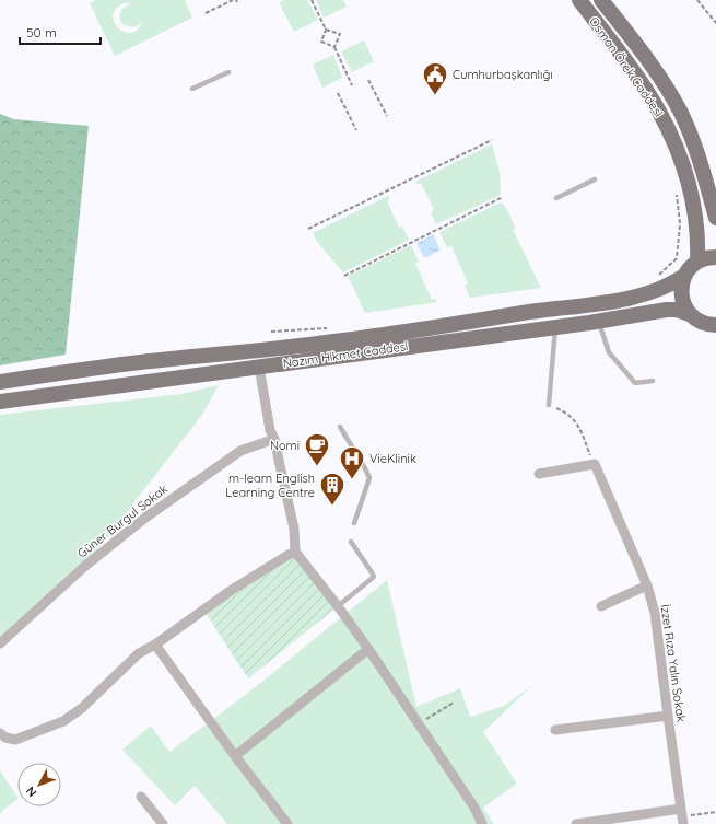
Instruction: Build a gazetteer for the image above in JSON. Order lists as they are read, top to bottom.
{
  "streets": {
    "main road": ["Osman Örek Caddesi", "Nazım Hikmet Caddesi"],
    "street": ["Güner Burgul Sokak", "İzzet Rıza Yalın Sokak"]
  },
  "crossings": [
    ["Osman Örek Caddesi", "Nazım Hikmet Caddesi"]
  ],
  "places": {
    "public building": ["Cumhurbaşkanlığı"],
    "cafe": ["Nomi"],
    "hospital": ["VieKlinik"],
    "building": ["m-learn English Learning Centre"]
  },
  "scale_bar": "50 m",
  "north": "bottom left"
}
